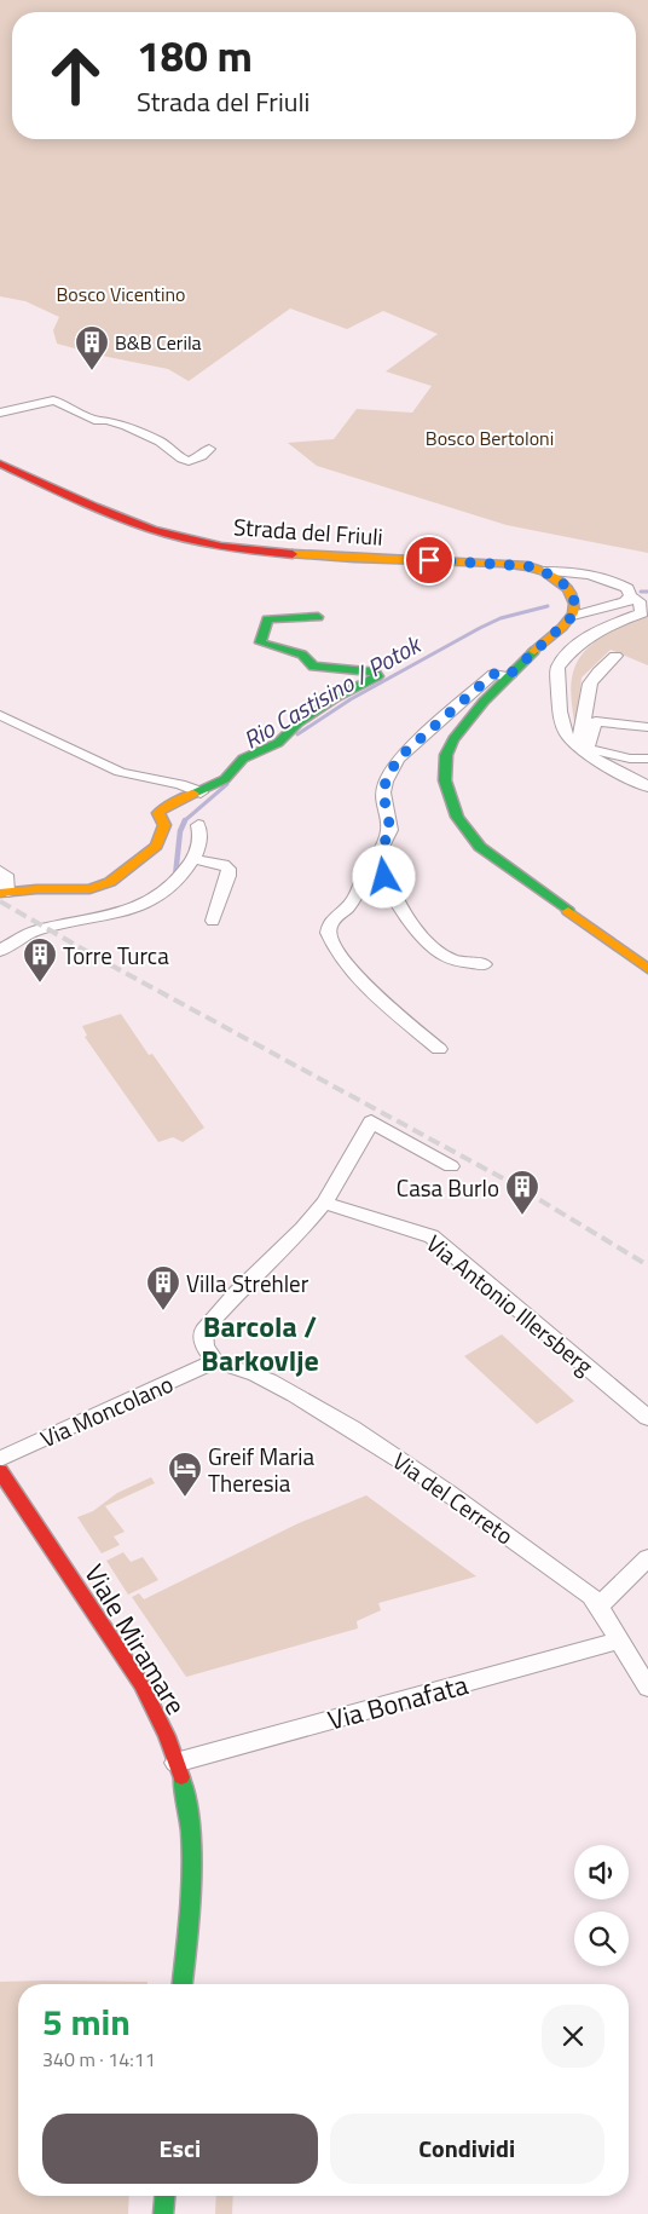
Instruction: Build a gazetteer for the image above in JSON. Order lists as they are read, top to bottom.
{
  "streets": {
    "main road": ["Strada del Friuli", "Viale Miramare"],
    "street": [
      "Via Antonio Illersberg",
      "Via Moncolano",
      "Via del Cerreto",
      "Via Bonafata"
    ]
  },
  "crossings": [
    ["Via Moncolano", "Via del Cerreto"],
    ["Via del Cerreto", "Via Bonafata"],
    ["Viale Miramare", "Via Bonafata"]
  ],
  "districts": ["Barcola / Barkovlje"],
  "water": ["Rio Castisino / Potok"],
  "parks": ["Bosco Vicentino", "Bosco Bertoloni"],
  "places": {
    "building": [
      "B&B Cerila",
      "Torre Turca",
      "Casa Burlo",
      "Villa Strehler"
    ],
    "hotel": ["Greif Maria Theresia"]
  },
  "page": {
    "turn": ["180 m", "Strada del Friuli"],
    "heading": ["5 min", "340 m · 14:11"],
    "buttons": ["Esci", "Condividi"]
  }
}
